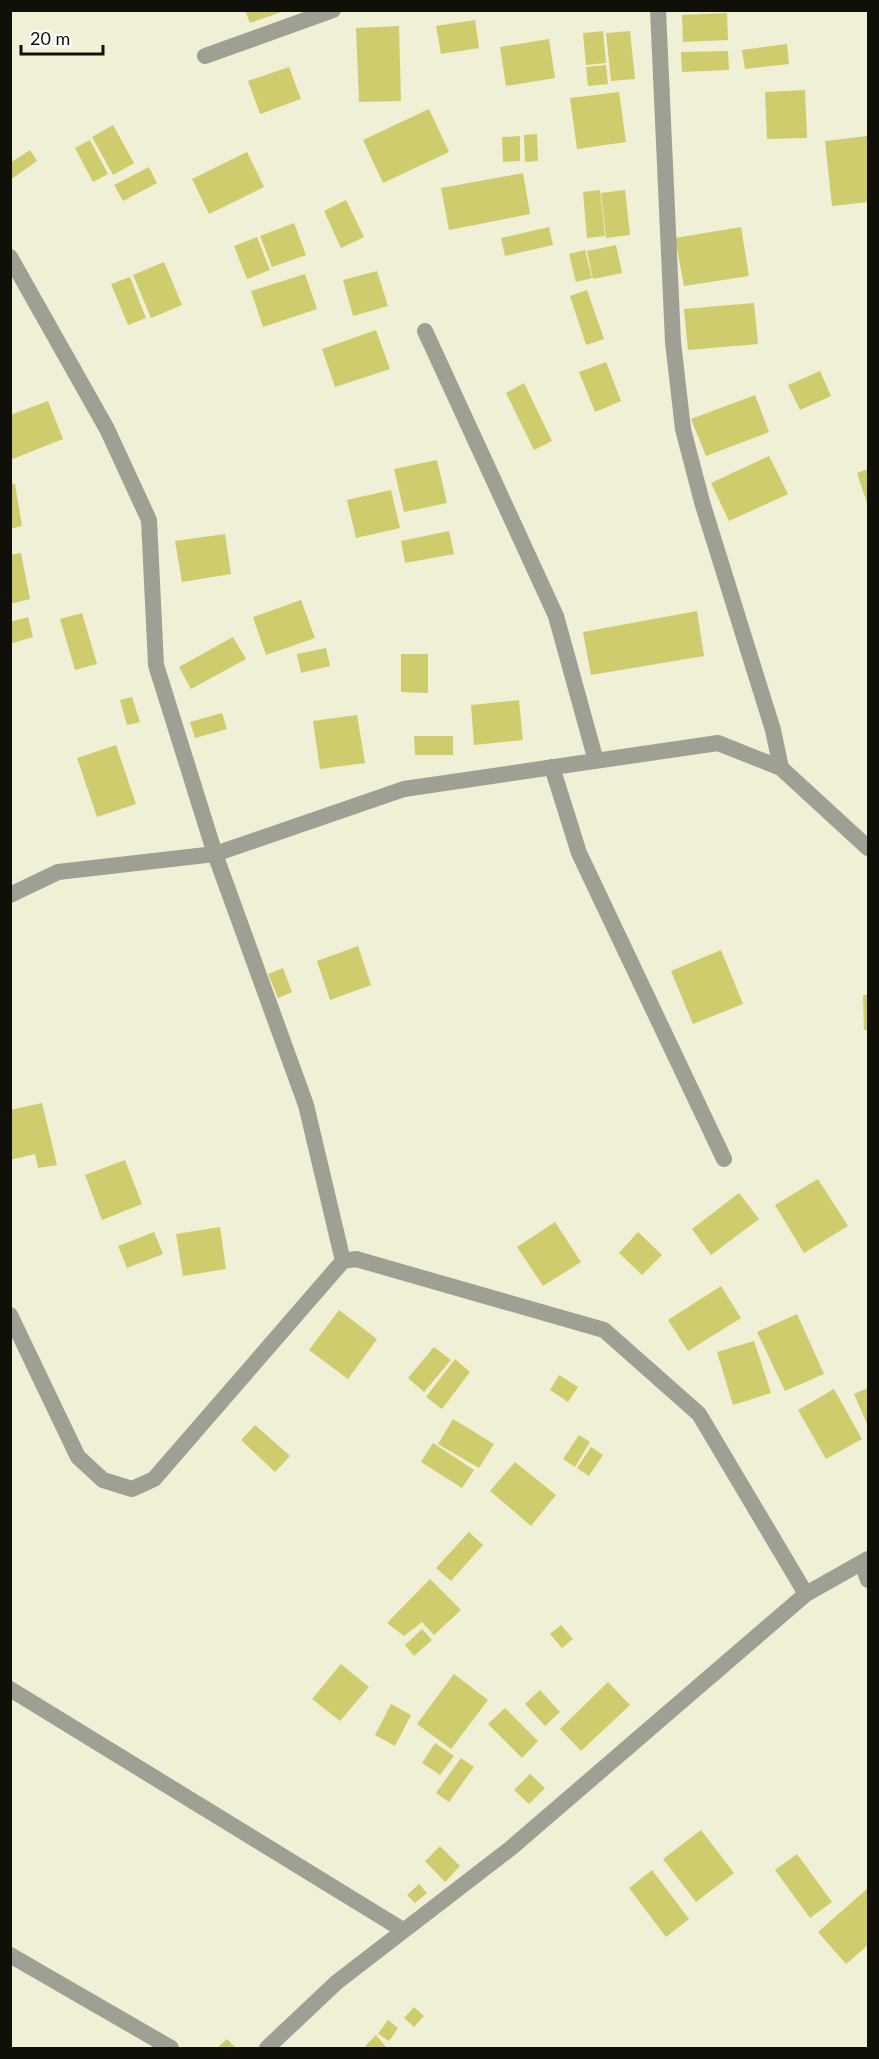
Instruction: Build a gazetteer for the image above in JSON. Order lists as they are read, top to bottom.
{
  "scale_bar": "20 m"
}
